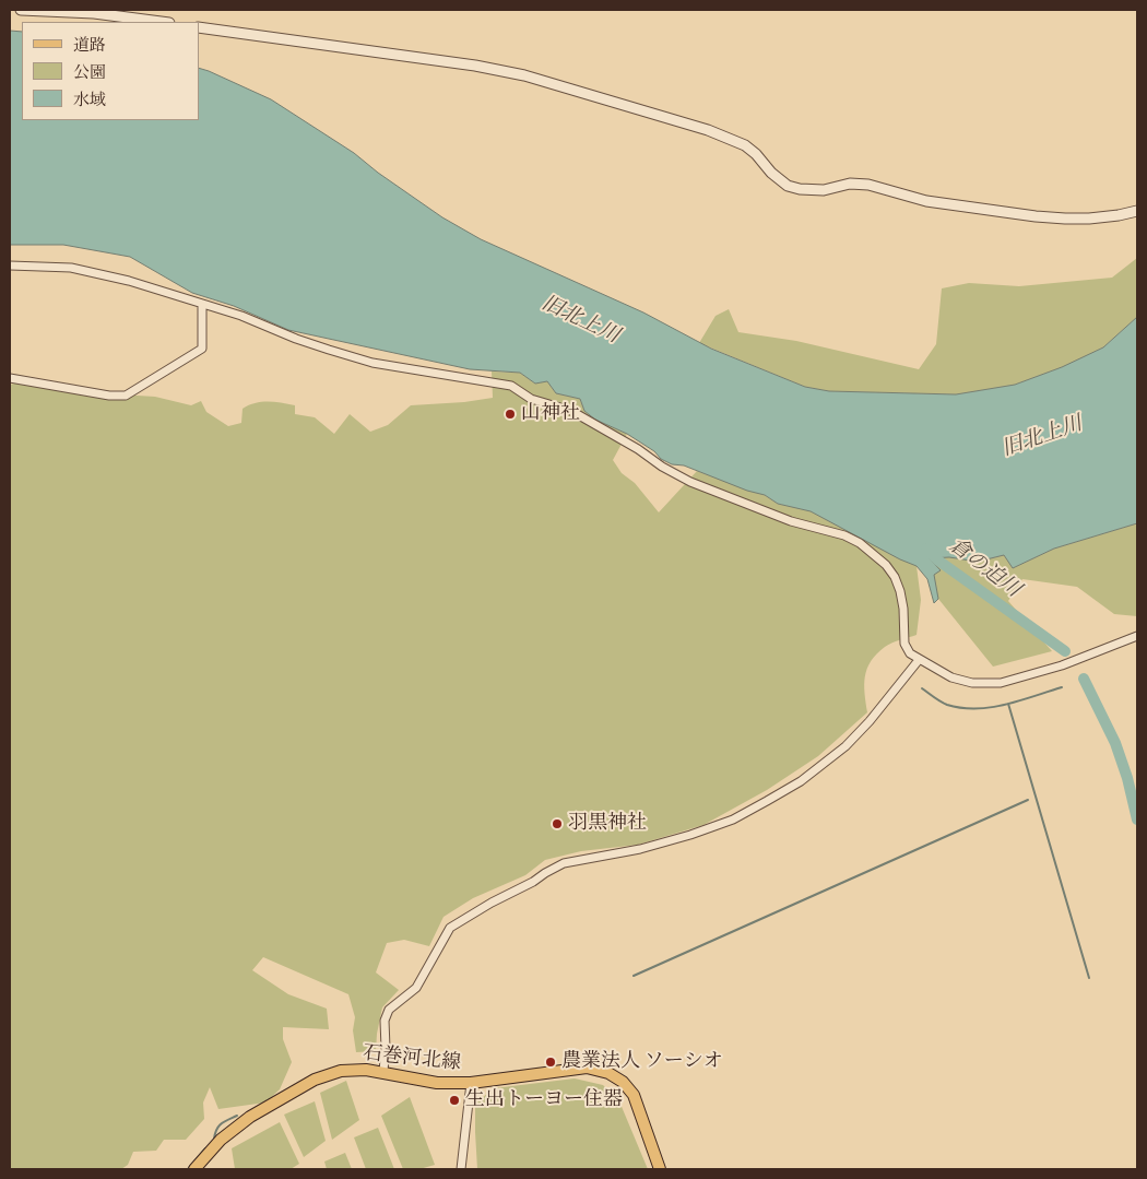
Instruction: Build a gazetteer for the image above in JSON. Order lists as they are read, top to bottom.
{
  "streets": {
    "main road": ["石巻河北線"]
  },
  "water": ["旧北上川", "倉の迫川"],
  "places": [
    "山神社",
    "羽黒神社",
    "農業法人 ソーシオ",
    "生出トーヨー住器"
  ],
  "legend": ["道路", "公園", "水域"]
}
